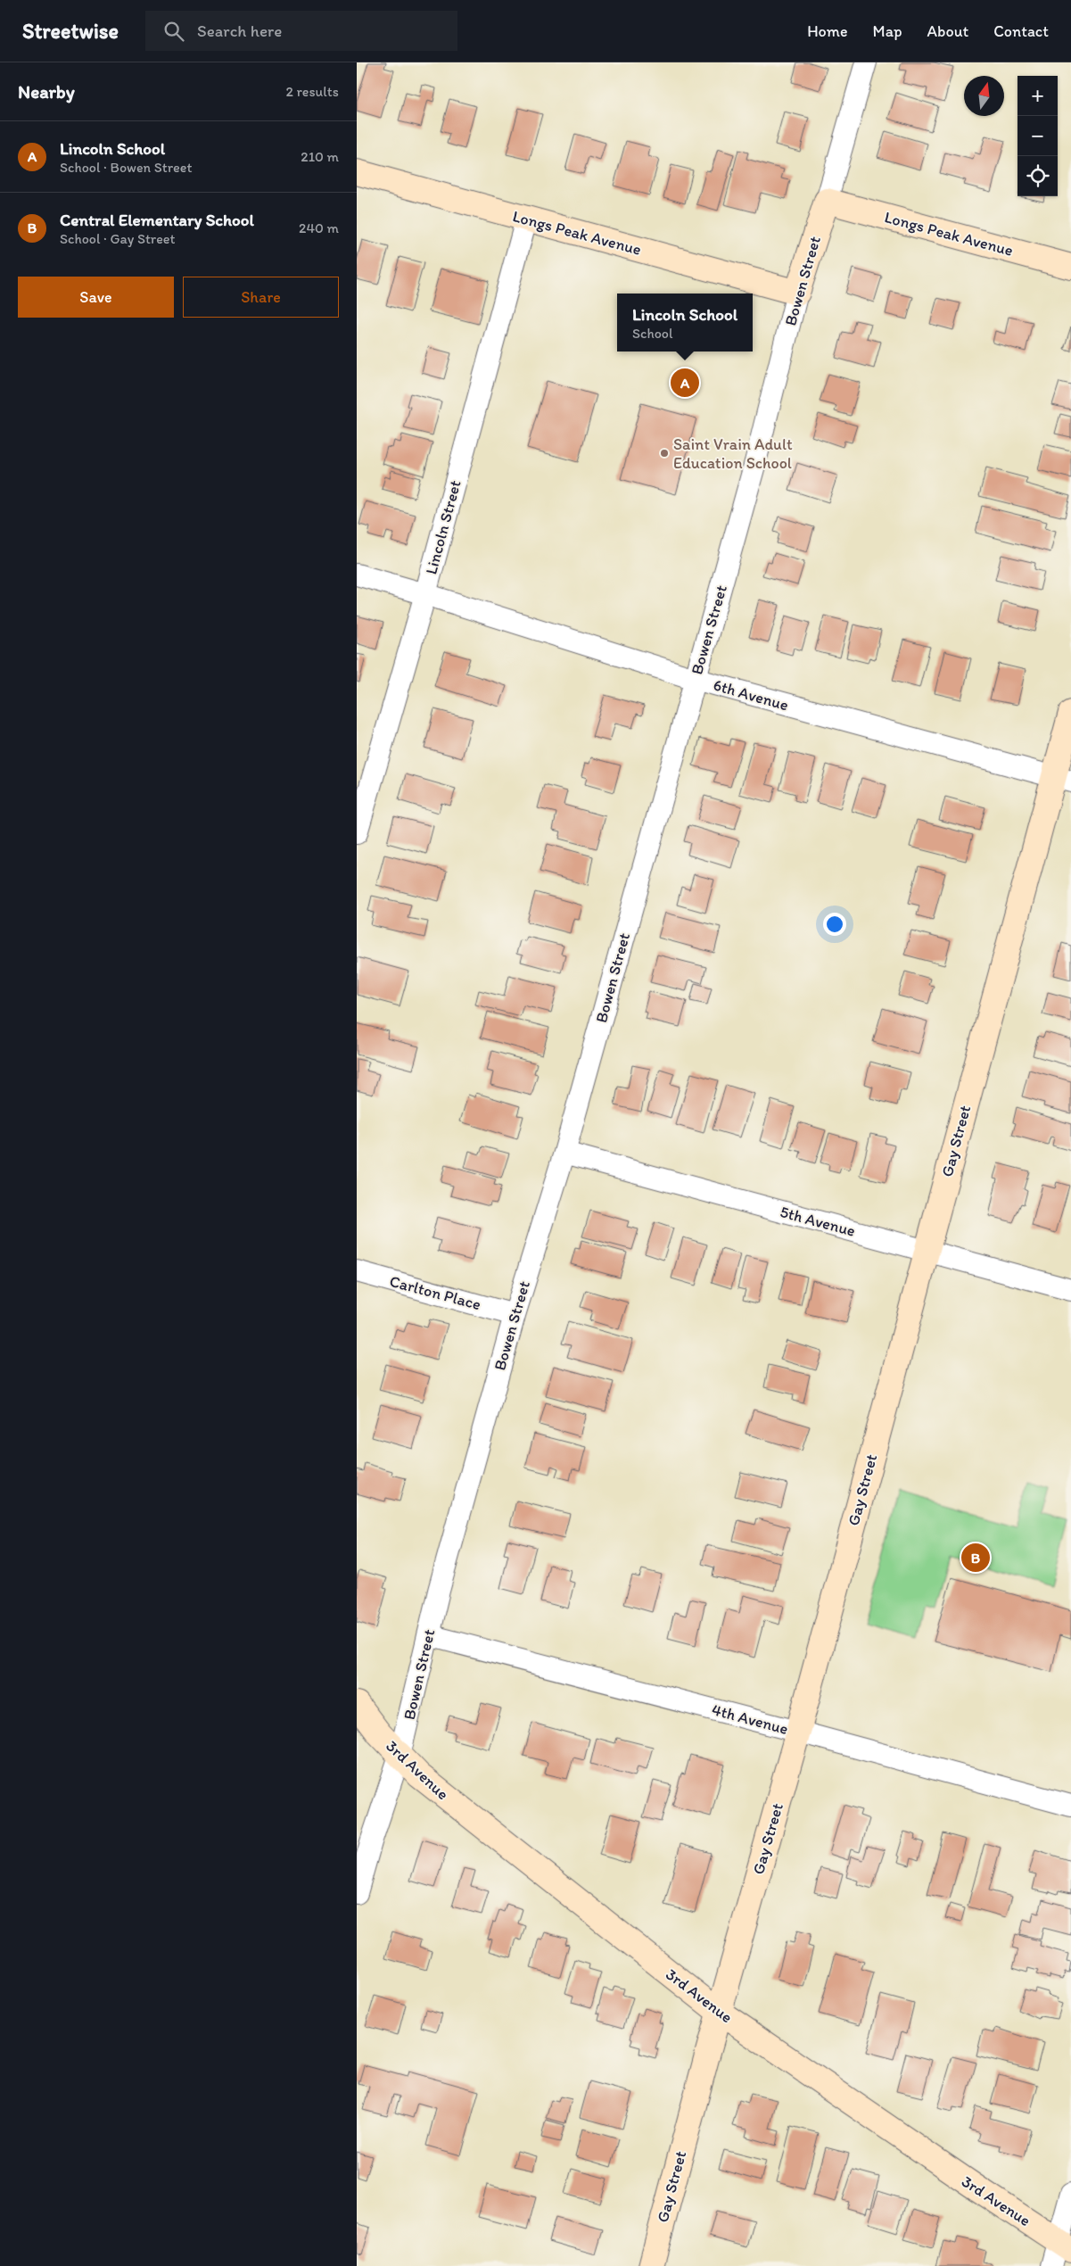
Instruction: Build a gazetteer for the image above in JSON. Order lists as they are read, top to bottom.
{
  "streets": {
    "street": [
      "Longs Peak Avenue",
      "Bowen Street",
      "Lincoln Street",
      "6th Avenue",
      "Gay Street",
      "5th Avenue",
      "Carlton Place",
      "4th Avenue",
      "3rd Avenue"
    ]
  },
  "crossings": [
    ["Longs Peak Avenue", "Bowen Street"],
    ["Longs Peak Avenue", "Lincoln Street"],
    ["Bowen Street", "6th Avenue"],
    ["Bowen Street", "5th Avenue"],
    ["Bowen Street", "Carlton Place"],
    ["Bowen Street", "4th Avenue"],
    ["Bowen Street", "3rd Avenue"],
    ["Lincoln Street", "6th Avenue"],
    ["6th Avenue", "Gay Street"],
    ["Gay Street", "5th Avenue"],
    ["Gay Street", "4th Avenue"],
    ["Gay Street", "3rd Avenue"]
  ],
  "places": ["Saint Vrain Adult Education School"],
  "north": "top",
  "page": {
    "header": "Streetwise",
    "search": "Search here",
    "nav": [
      "Home",
      "Map",
      "About",
      "Contact"
    ],
    "heading": ["Nearby", "2 results"],
    "map_buttons": ["+", "−"],
    "list": [
      {
        "mark": "A",
        "name": "Lincoln School",
        "note": "School · Bowen Street",
        "value": "210 m"
      },
      {
        "mark": "B",
        "name": "Central Elementary School",
        "note": "School · Gay Street",
        "value": "240 m"
      }
    ],
    "buttons": ["Save", "Share"],
    "popup": ["Lincoln School", "School"],
    "pins": ["A", "B"]
  }
}
